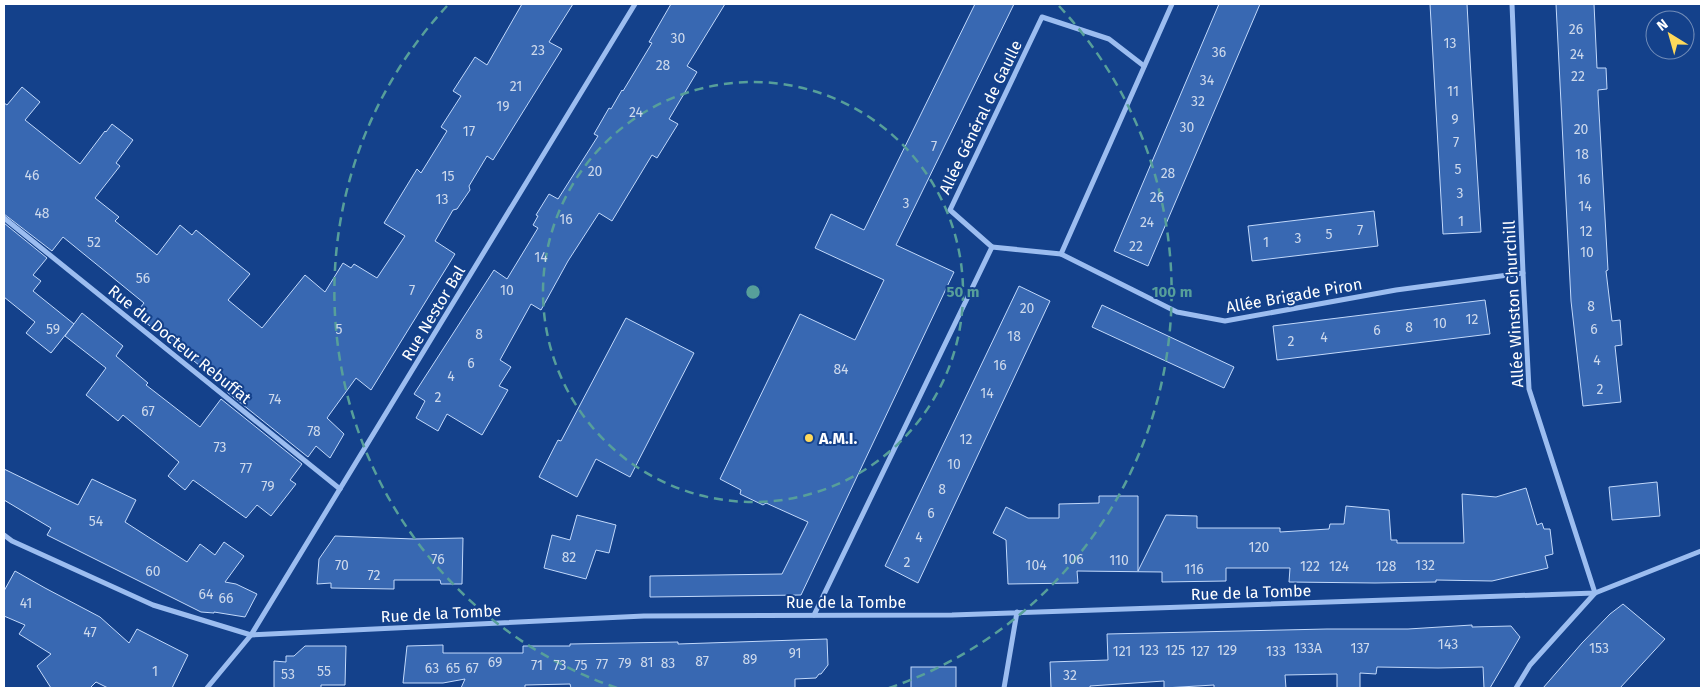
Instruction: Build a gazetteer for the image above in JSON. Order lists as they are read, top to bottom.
{
  "streets": {
    "street": [
      "Allée Général de Gaulle",
      "Allée Brigade Piron",
      "Allée Winston Churchill",
      "Rue Nestor Bal",
      "Rue du Docteur Rebuffat",
      "Rue de la Tombe"
    ]
  },
  "crossings": [
    ["Allée Général de Gaulle", "Allée Brigade Piron"],
    ["Allée Brigade Piron", "Allée Winston Churchill"],
    ["Allée Winston Churchill", "Rue de la Tombe"],
    ["Rue Nestor Bal", "Rue du Docteur Rebuffat"],
    ["Rue Nestor Bal", "Rue de la Tombe"]
  ],
  "places": ["A.M.I."],
  "house_numbers": [
    "26",
    "30",
    "13",
    "23",
    "36",
    "24",
    "28",
    "22",
    "34",
    "21",
    "11",
    "32",
    "19",
    "24",
    "9",
    "30",
    "20",
    "17",
    "7",
    "7",
    "18",
    "5",
    "20",
    "28",
    "46",
    "15",
    "16",
    "3",
    "26",
    "13",
    "3",
    "14",
    "48",
    "16",
    "1",
    "24",
    "7",
    "12",
    "5",
    "3",
    "52",
    "1",
    "22",
    "10",
    "14",
    "56",
    "7",
    "10",
    "8",
    "20",
    "12",
    "10",
    "8",
    "59",
    "5",
    "6",
    "6",
    "8",
    "18",
    "4",
    "2",
    "4",
    "6",
    "16",
    "84",
    "4",
    "2",
    "14",
    "2",
    "74",
    "67",
    "78",
    "12",
    "73",
    "10",
    "77",
    "79",
    "8",
    "6",
    "54",
    "4",
    "120",
    "82",
    "76",
    "106",
    "110",
    "2",
    "70",
    "104",
    "132",
    "122",
    "124",
    "128",
    "116",
    "60",
    "72",
    "64",
    "66",
    "41",
    "47",
    "143",
    "133A",
    "137",
    "153",
    "123",
    "125",
    "129",
    "121",
    "127",
    "133",
    "91",
    "89",
    "87",
    "69",
    "81",
    "79",
    "83",
    "77",
    "71",
    "73",
    "75",
    "63",
    "65",
    "67",
    "1",
    "55",
    "53",
    "32"
  ],
  "north": "top left",
  "rings": ["50 m", "100 m"]
}
